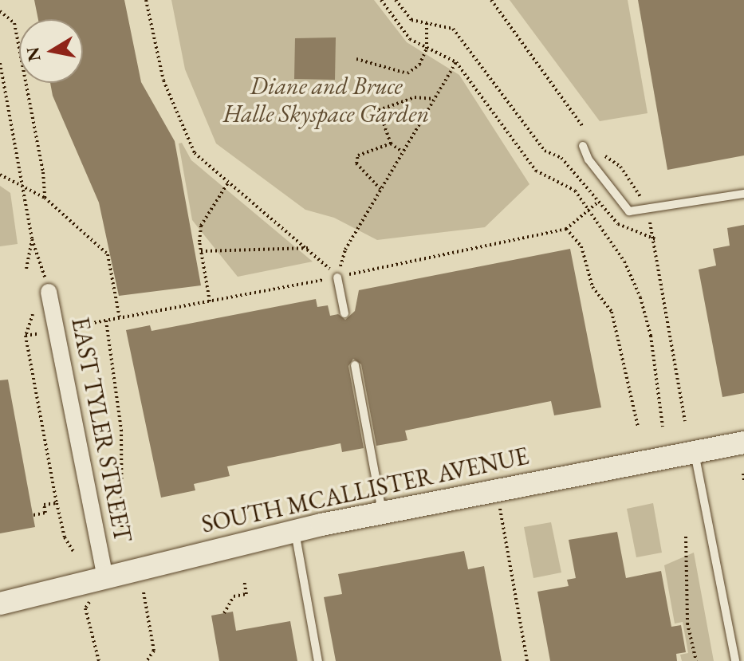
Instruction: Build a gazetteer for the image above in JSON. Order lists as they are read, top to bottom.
{
  "streets": {
    "street": ["EAST TYLER STREET", "SOUTH MCALLISTER AVENUE"]
  },
  "crossings": [
    ["EAST TYLER STREET", "SOUTH MCALLISTER AVENUE"]
  ],
  "parks": ["Diane and Bruce Halle Skyspace Garden"],
  "north": "left"
}
